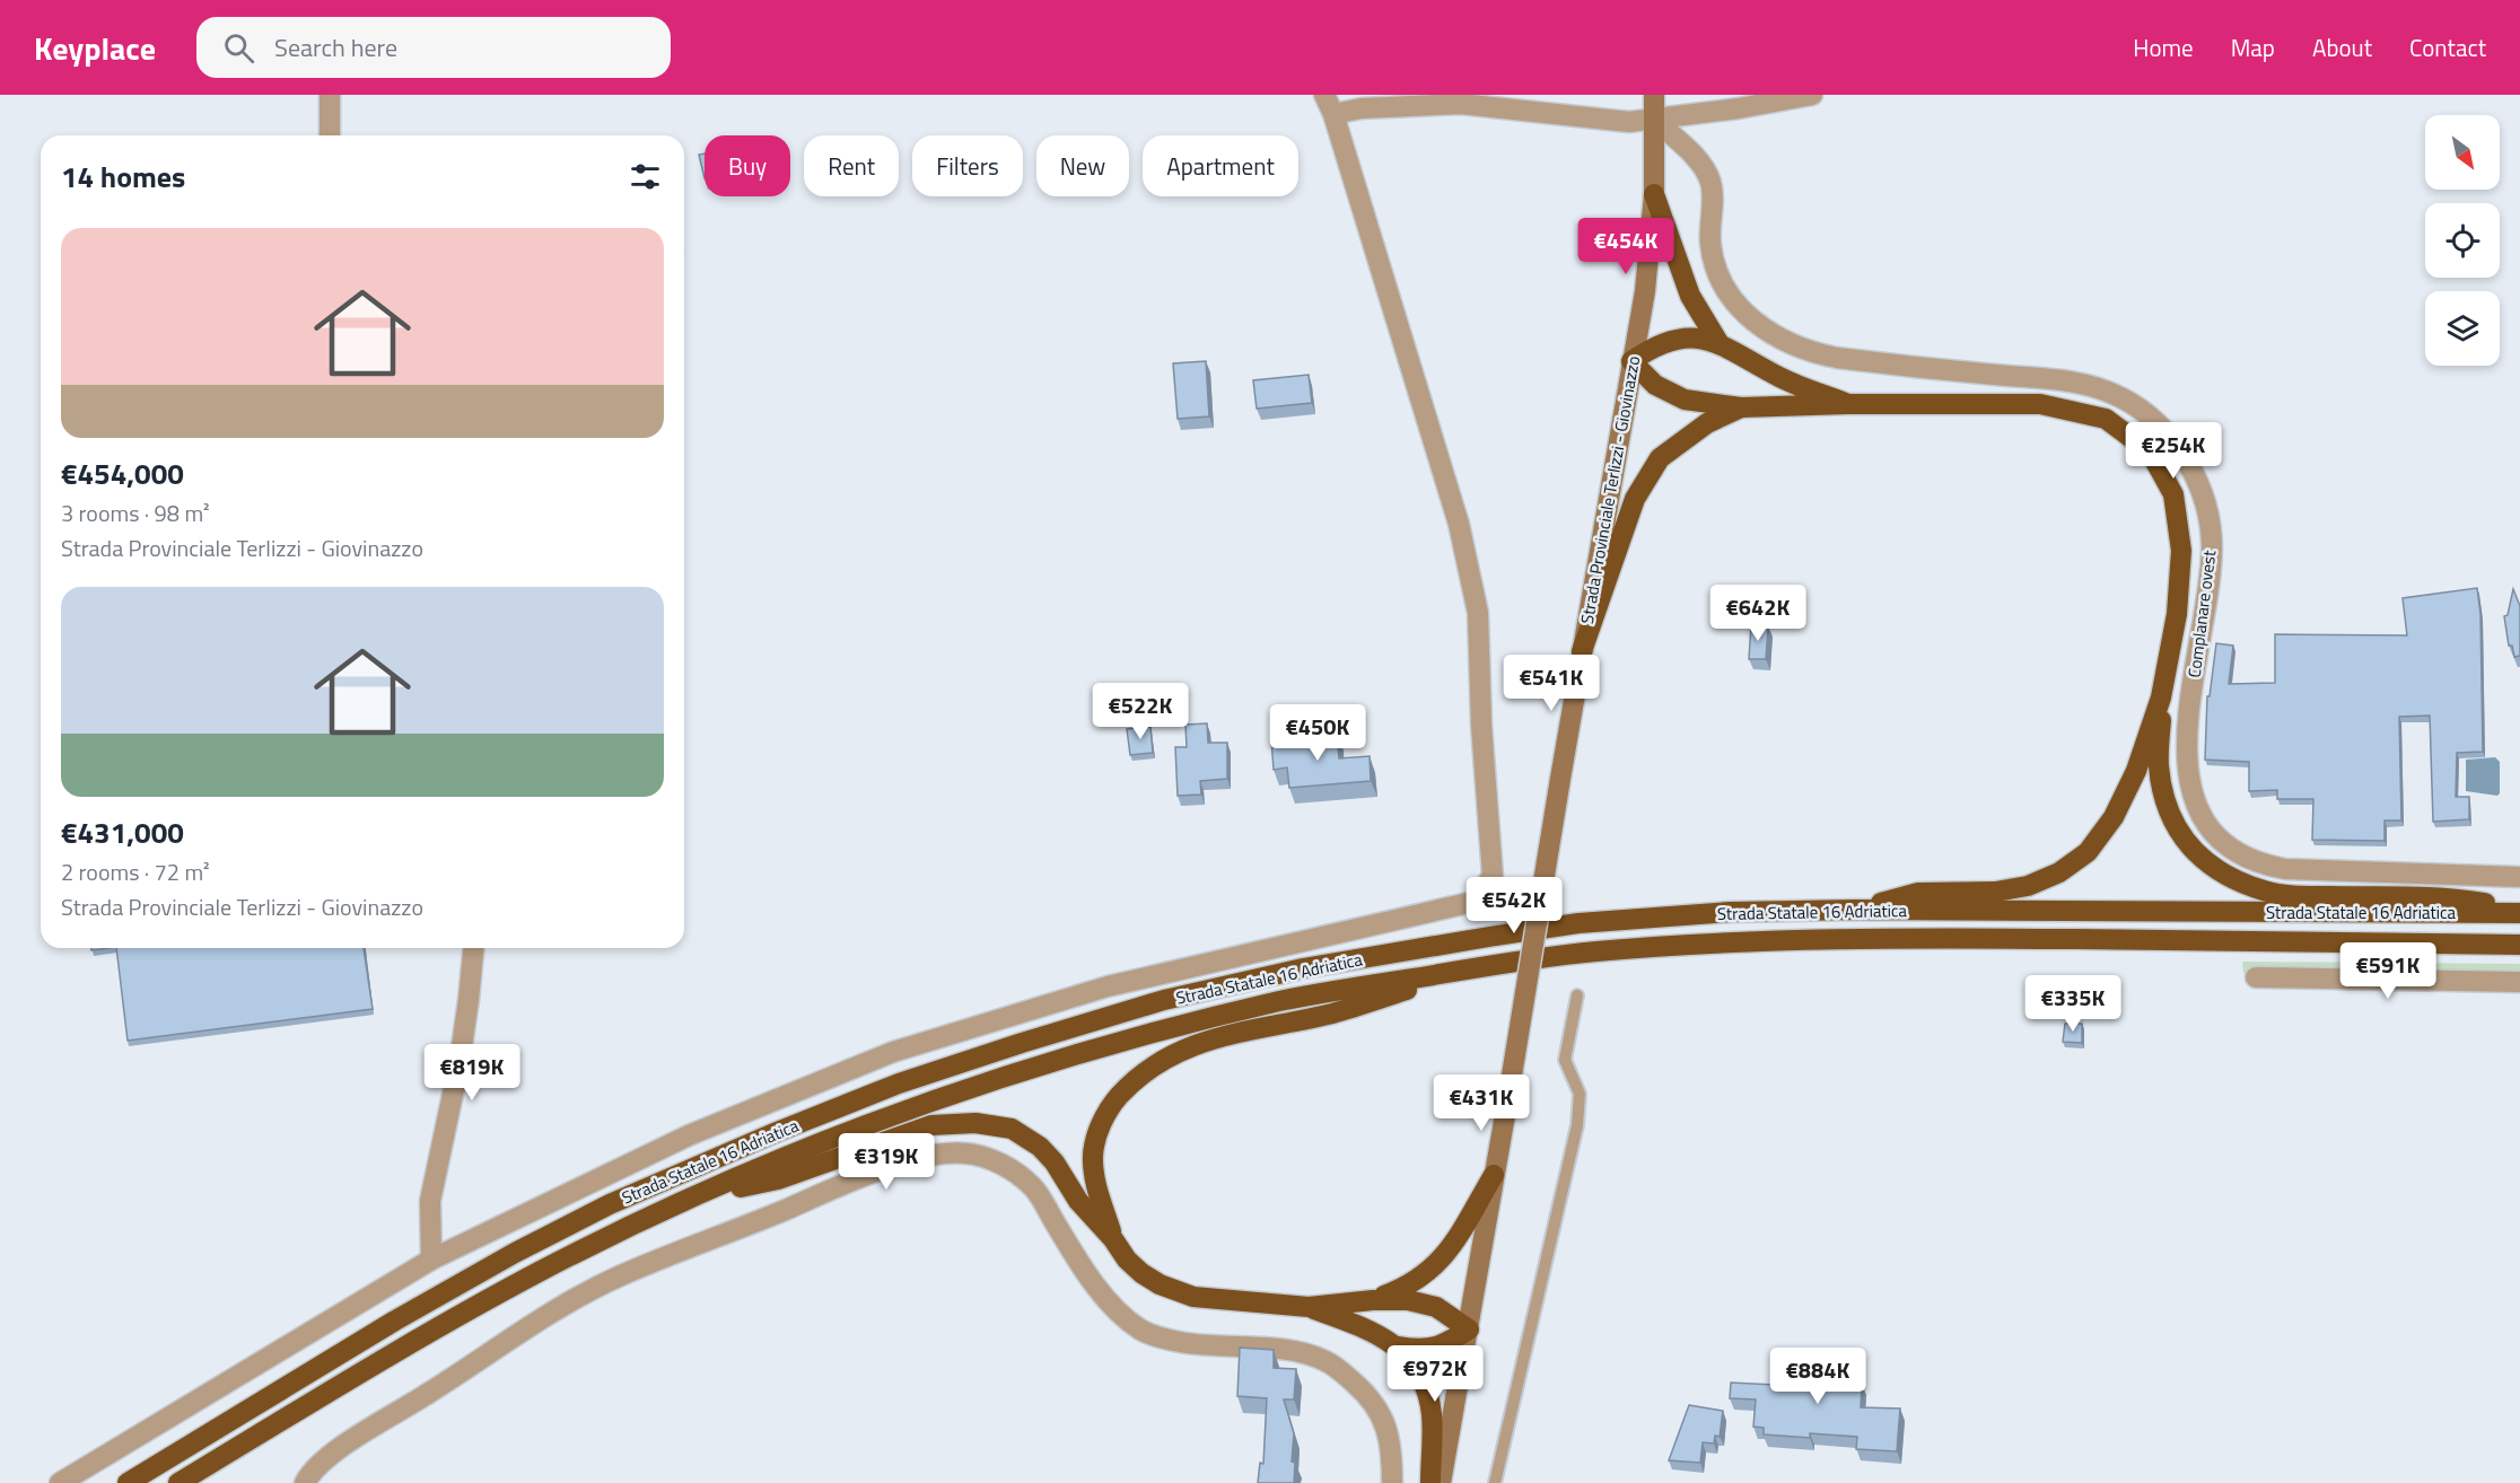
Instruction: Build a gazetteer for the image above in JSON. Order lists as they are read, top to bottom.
{
  "streets": {
    "highway": ["Strada Statale 16 Adriatica"],
    "main road": ["Strada Provinciale Terlizzi - Giovinazzo"],
    "street": ["Complanare ovest"]
  },
  "crossings": [
    ["Strada Provinciale Terlizzi - Giovinazzo", "Complanare ovest"]
  ],
  "north": "bottom right",
  "page": {
    "header": "Keyplace",
    "search": "Search here",
    "nav": [
      "Home",
      "Map",
      "About",
      "Contact"
    ],
    "chip": [
      "Buy",
      "Rent",
      "Filters",
      "New",
      "Apartment"
    ],
    "heading": "14 homes",
    "list": [
      {
        "name": "€454,000",
        "note": "3 rooms · 98 m² · Strada Provinciale Terlizzi - Giovinazzo"
      },
      {
        "name": "€431,000",
        "note": "2 rooms · 72 m² · Strada Provinciale Terlizzi - Giovinazzo"
      }
    ],
    "price": [
      "€454K",
      "€254K",
      "€642K",
      "€541K",
      "€522K",
      "€450K",
      "€542K",
      "€591K",
      "€335K",
      "€819K",
      "€431K",
      "€319K",
      "€972K",
      "€884K"
    ]
  }
}
